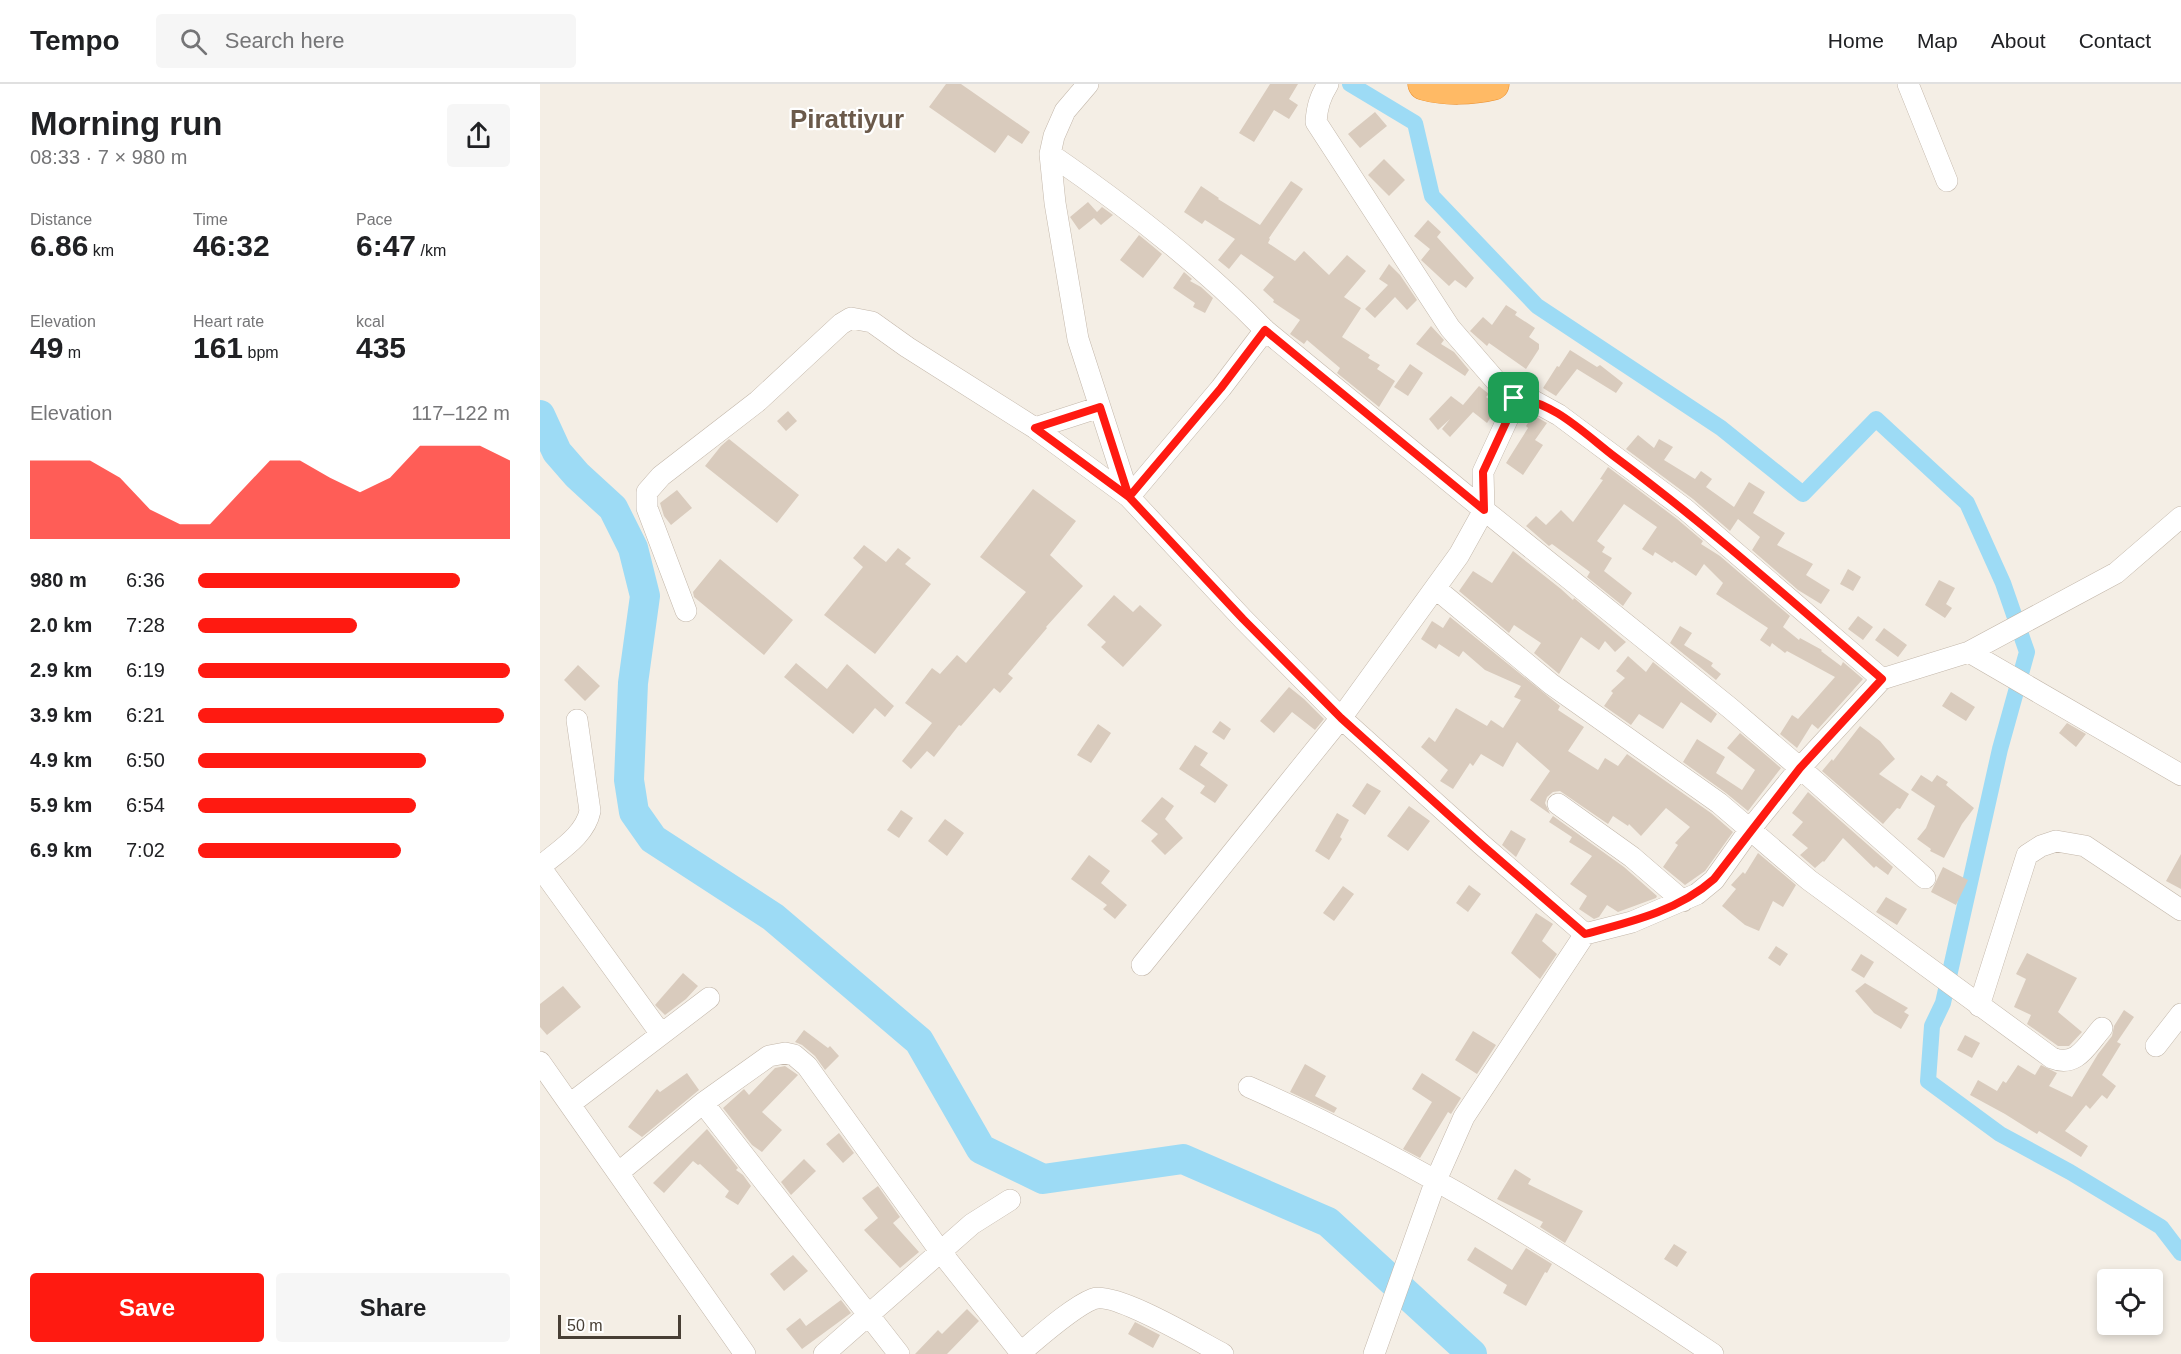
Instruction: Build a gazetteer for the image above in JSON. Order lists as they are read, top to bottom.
{
  "districts": ["Pirattiyur"],
  "scale_bar": "50 m",
  "page": {
    "header": "Tempo",
    "search": "Search here",
    "nav": [
      "Home",
      "Map",
      "About",
      "Contact"
    ],
    "heading": ["Morning run", "08:33 · 7 × 980 m"],
    "stats": [
      ["Distance", "6.86 km"],
      ["Time", "46:32"],
      ["Pace", "6:47 /km"],
      ["Elevation", "49 m"],
      ["Heart rate", "161 bpm"],
      ["kcal", "435"]
    ],
    "chart": ["Elevation", "117–122 m"],
    "list": [
      {
        "name": "980 m",
        "note": "6:36"
      },
      {
        "name": "2.0 km",
        "note": "7:28"
      },
      {
        "name": "2.9 km",
        "note": "6:19"
      },
      {
        "name": "3.9 km",
        "note": "6:21"
      },
      {
        "name": "4.9 km",
        "note": "6:50"
      },
      {
        "name": "5.9 km",
        "note": "6:54"
      },
      {
        "name": "6.9 km",
        "note": "7:02"
      }
    ],
    "buttons": ["Save", "Share"],
    "scale": "50 m"
  }
}
